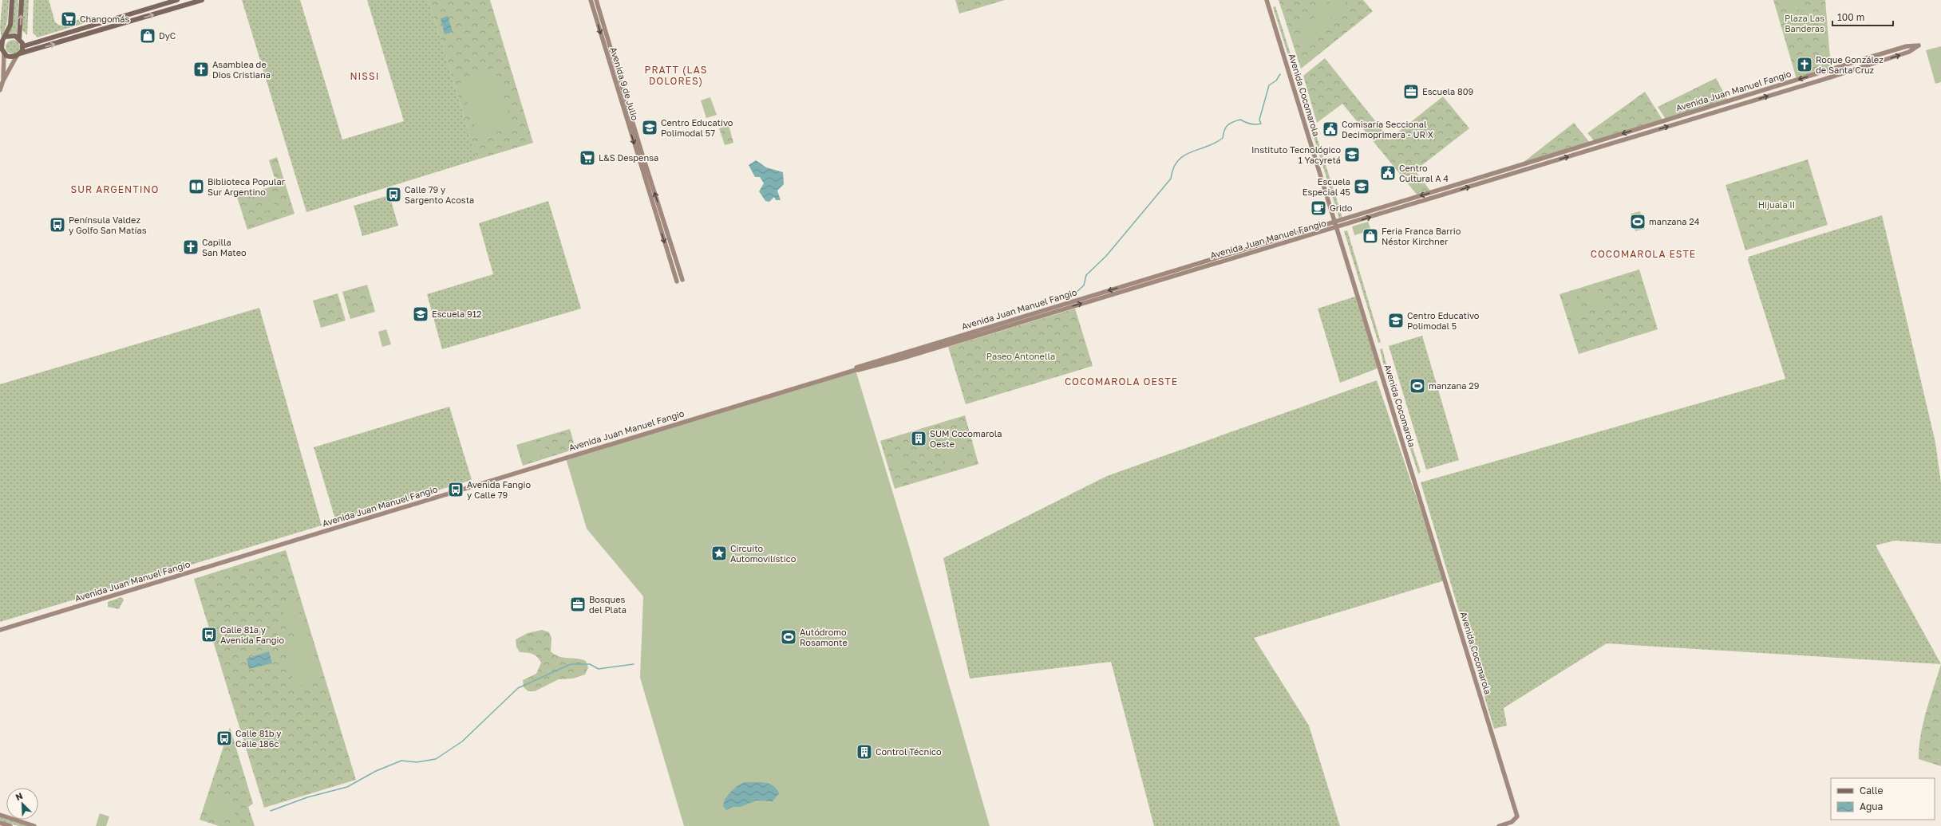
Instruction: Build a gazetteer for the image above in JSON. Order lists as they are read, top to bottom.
{
  "streets": {
    "main road": ["Avenida 9 de Julio", "Avenida Juan Manuel Fangio", "Avenida Cocomarola"]
  },
  "crossings": [
    ["Avenida Juan Manuel Fangio", "Avenida Cocomarola"]
  ],
  "districts": [
    "PRATT (LAS DOLORES)",
    "NISSI",
    "SUR ARGENTINO",
    "COCOMAROLA ESTE",
    "COCOMAROLA OESTE"
  ],
  "parks": ["Plaza Las Banderas", "Hijuala II", "Paseo Antonella"],
  "places": {
    "supermarket": ["Changomás", "L&S Despensa"],
    "shop": ["DyC", "Feria Franca Barrio Néstor Kirchner"],
    "church": ["Roque González de Santa Cruz", "Asamblea de Dios Cristiana", "Capilla San Mateo"],
    "office": ["Escuela 809", "Bosques del Plata"],
    "school or university": [
      "Centro Educativo Polimodal 57",
      "Instituto Tecnológico 1 Yacyretá",
      "Escuela Especial 45",
      "Escuela 912",
      "Centro Educativo Polimodal 5"
    ],
    "public building": ["Comisaría Seccional Decimoprimera - UR X", "Centro Cultural A 4"],
    "library": ["Biblioteca Popular Sur Argentino"],
    "bus stop": [
      "Calle 79 y Sargento Acosta",
      "Península Valdez y Golfo San Matías",
      "Avenida Fangio y Calle 79",
      "Calle 81a y Avenida Fangio",
      "Calle 81b y Calle 186c"
    ],
    "cafe": ["Grido"],
    "sports": ["manzana 24", "manzana 29", "Autódromo Rosamonte"],
    "building": ["SUM Cocomarola Oeste", "Control Técnico"],
    "place": ["Circuito Automovilístico"]
  },
  "legend": ["Calle", "Agua"],
  "scale_bar": "100 m",
  "north": "top left"
}
